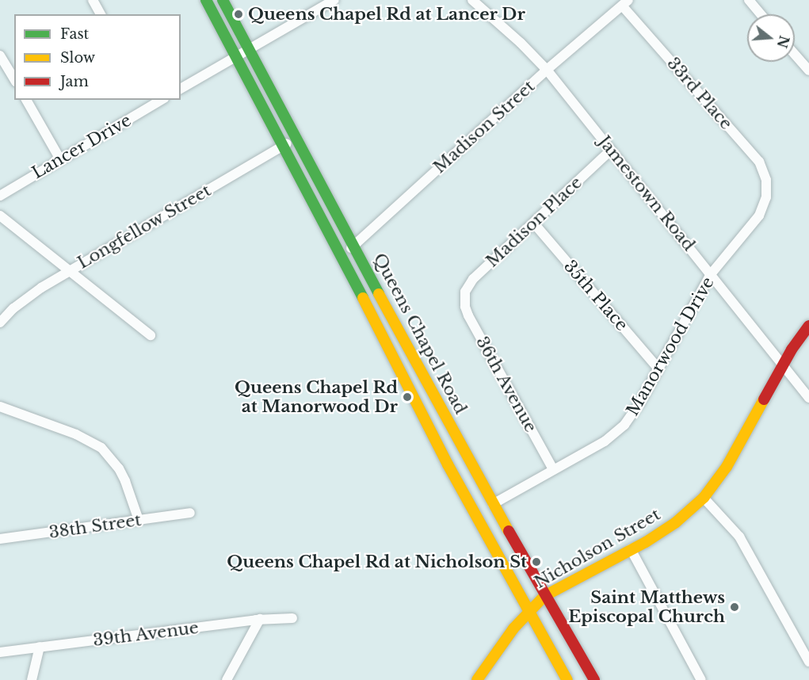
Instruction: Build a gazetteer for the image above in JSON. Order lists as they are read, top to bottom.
{
  "streets": {
    "main road": ["Queens Chapel Road", "Nicholson Street"],
    "street": [
      "33rd Place",
      "Madison Street",
      "Lancer Drive",
      "Jamestown Road",
      "Madison Place",
      "Longfellow Street",
      "35th Place",
      "Manorwood Drive",
      "36th Avenue",
      "38th Street",
      "39th Avenue"
    ]
  },
  "crossings": [
    ["33rd Place", "Madison Street"],
    ["33rd Place", "Manorwood Drive"],
    ["Madison Street", "Jamestown Road"],
    ["Madison Street", "Queens Chapel Road"],
    ["Jamestown Road", "Madison Place"],
    ["Jamestown Road", "Manorwood Drive"],
    ["Jamestown Road", "Nicholson Street"],
    ["Madison Place", "35th Place"],
    ["Madison Place", "36th Avenue"],
    ["Longfellow Street", "Queens Chapel Road"],
    ["35th Place", "Manorwood Drive"],
    ["Queens Chapel Road", "Manorwood Drive"],
    ["Queens Chapel Road", "Nicholson Street"],
    ["Manorwood Drive", "36th Avenue"]
  ],
  "places": [
    "Queens Chapel Rd at Lancer Dr",
    "Queens Chapel Rd at Manorwood Dr",
    "Queens Chapel Rd at Nicholson St",
    "Saint Matthews Episcopal Church"
  ],
  "legend": ["Fast", "Slow", "Jam"],
  "north": "right"
}
